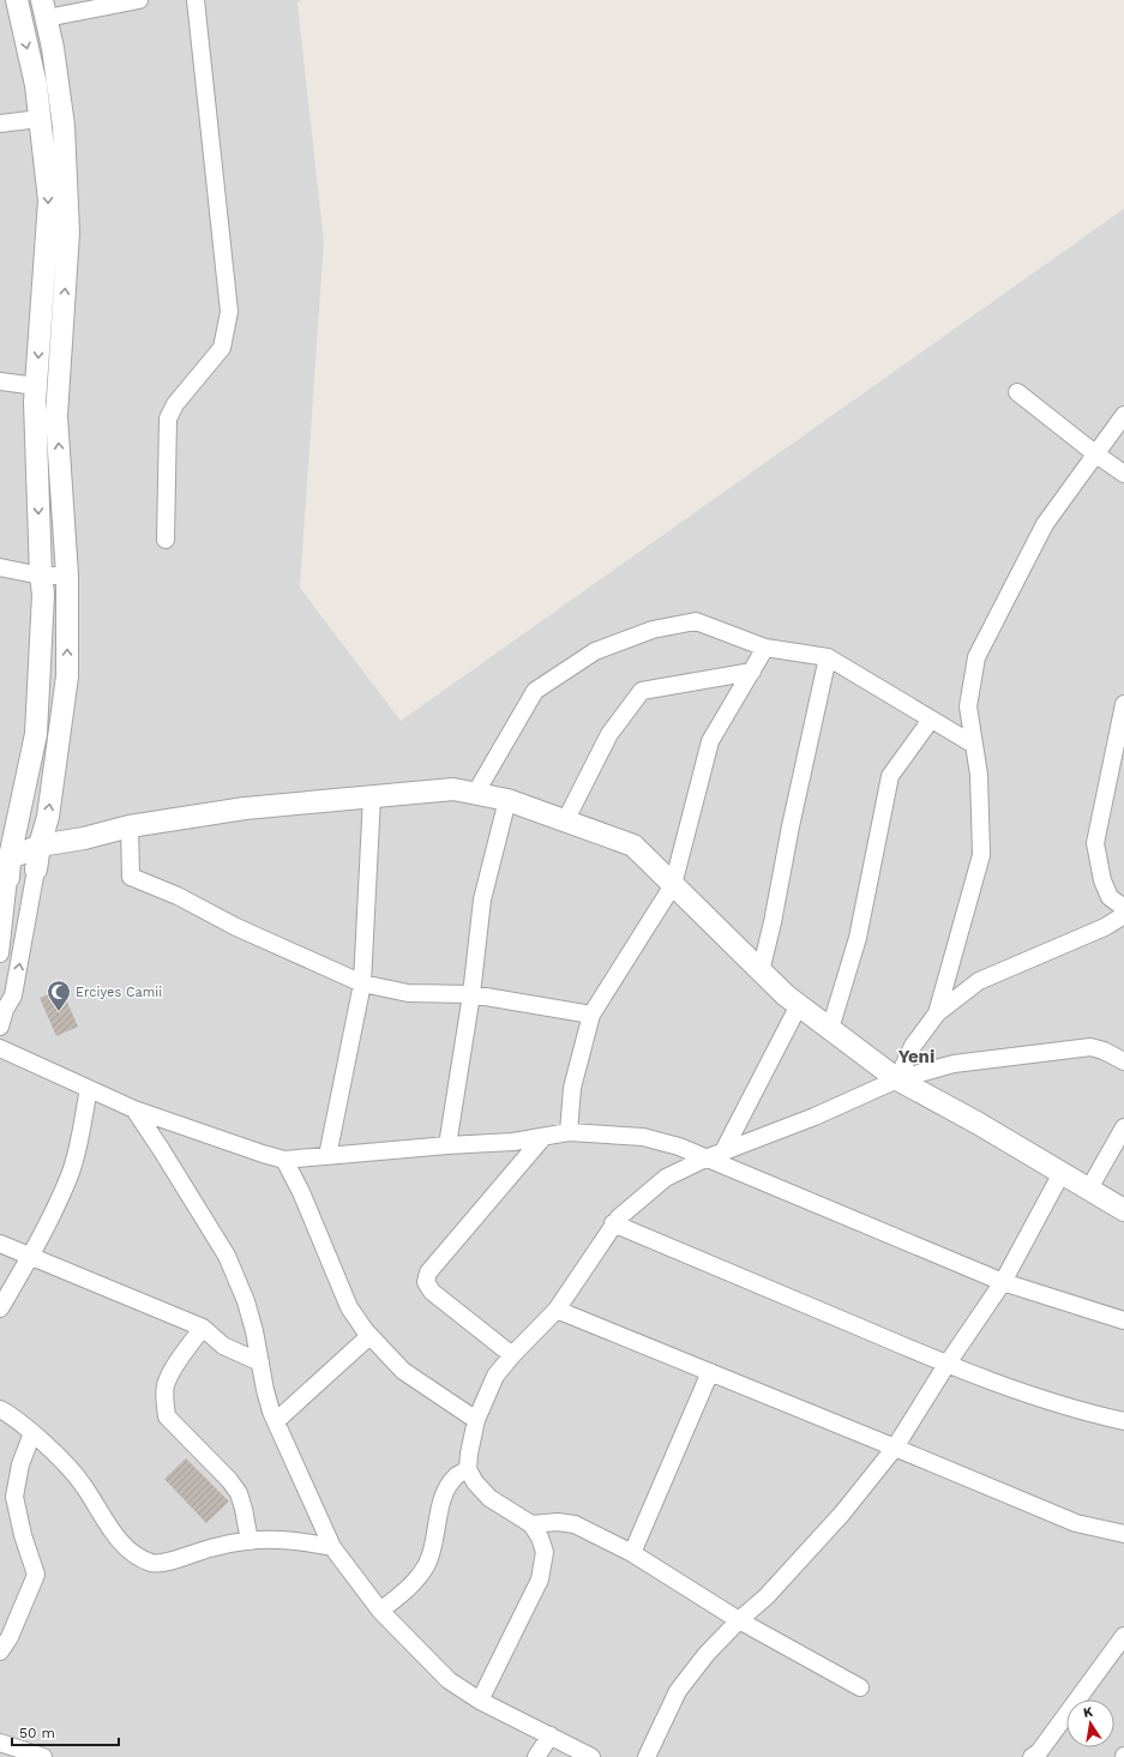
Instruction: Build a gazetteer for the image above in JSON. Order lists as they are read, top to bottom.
{
  "districts": ["Yeni"],
  "places": {
    "mosque": ["Erciyes Camii"]
  },
  "scale_bar": "50 m",
  "north": "top"
}
